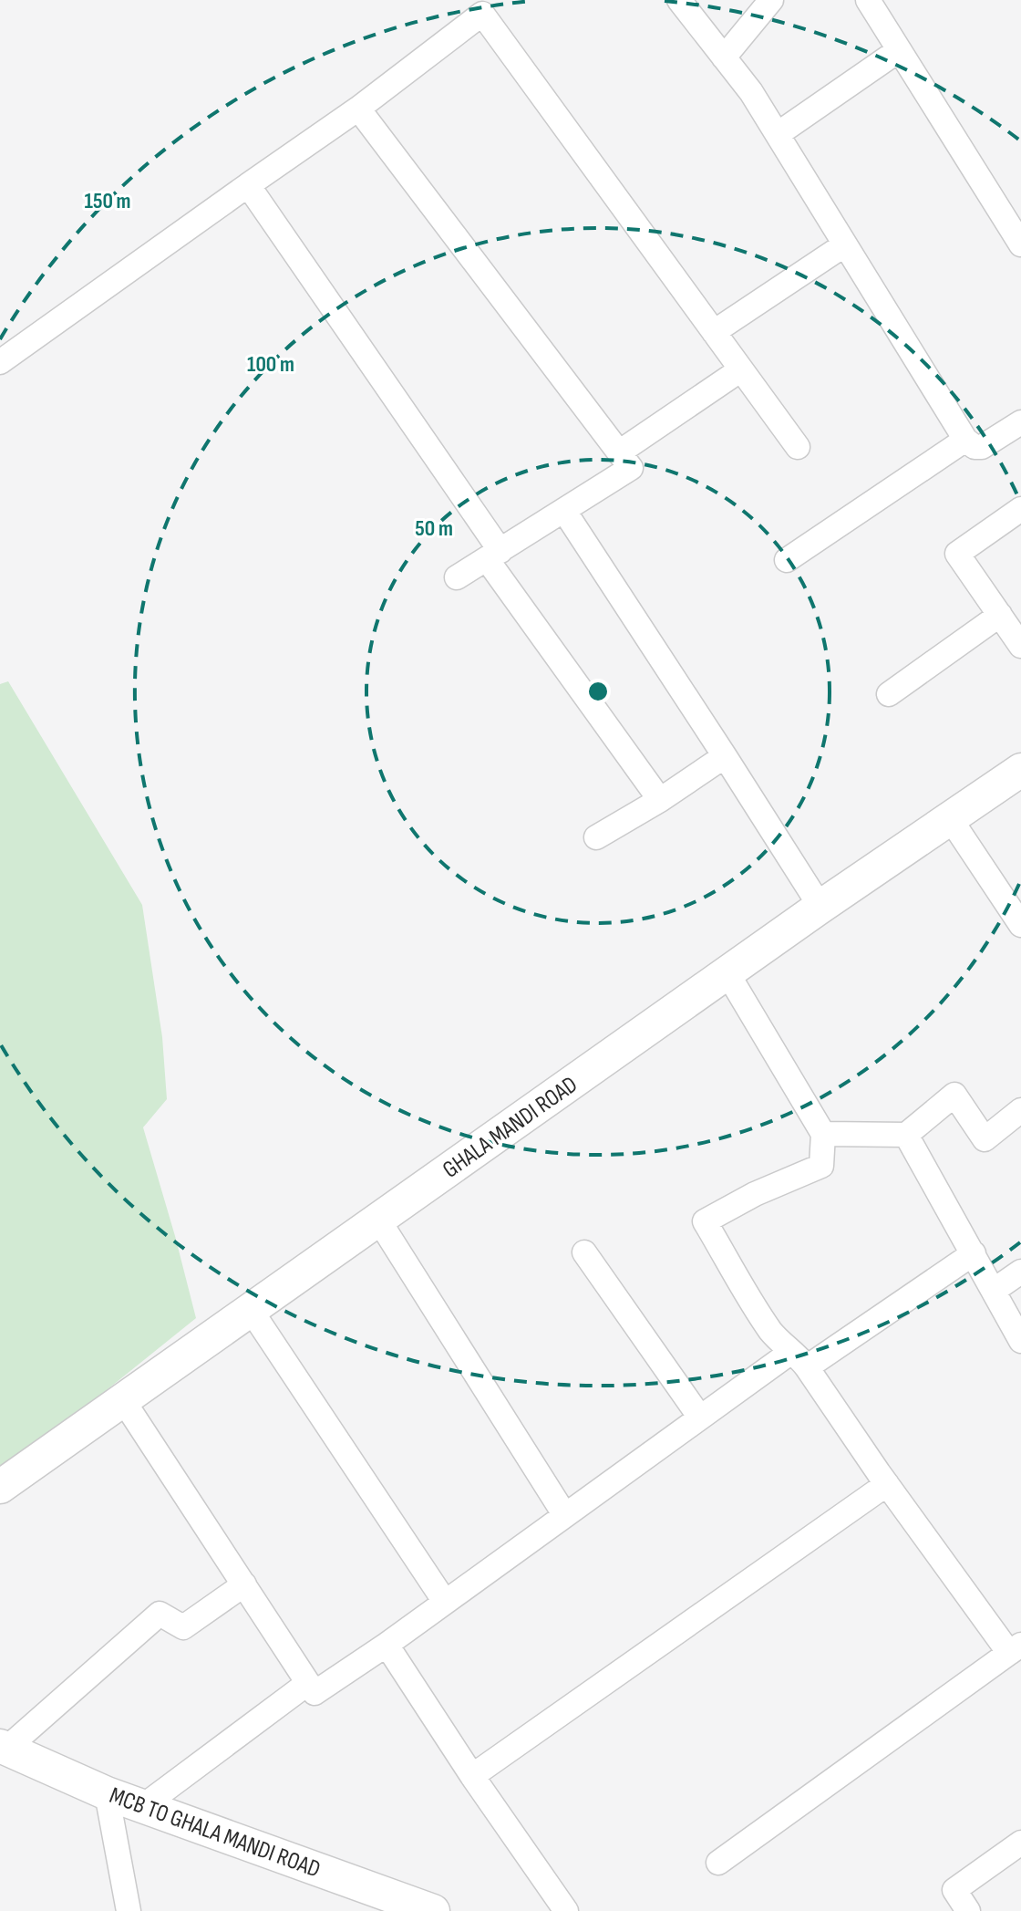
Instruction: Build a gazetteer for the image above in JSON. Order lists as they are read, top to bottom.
{
  "streets": {
    "street": ["GHALA MANDI ROAD", "MCB TO GHALA MANDI ROAD"]
  },
  "rings": ["150 m", "100 m", "50 m"]
}
